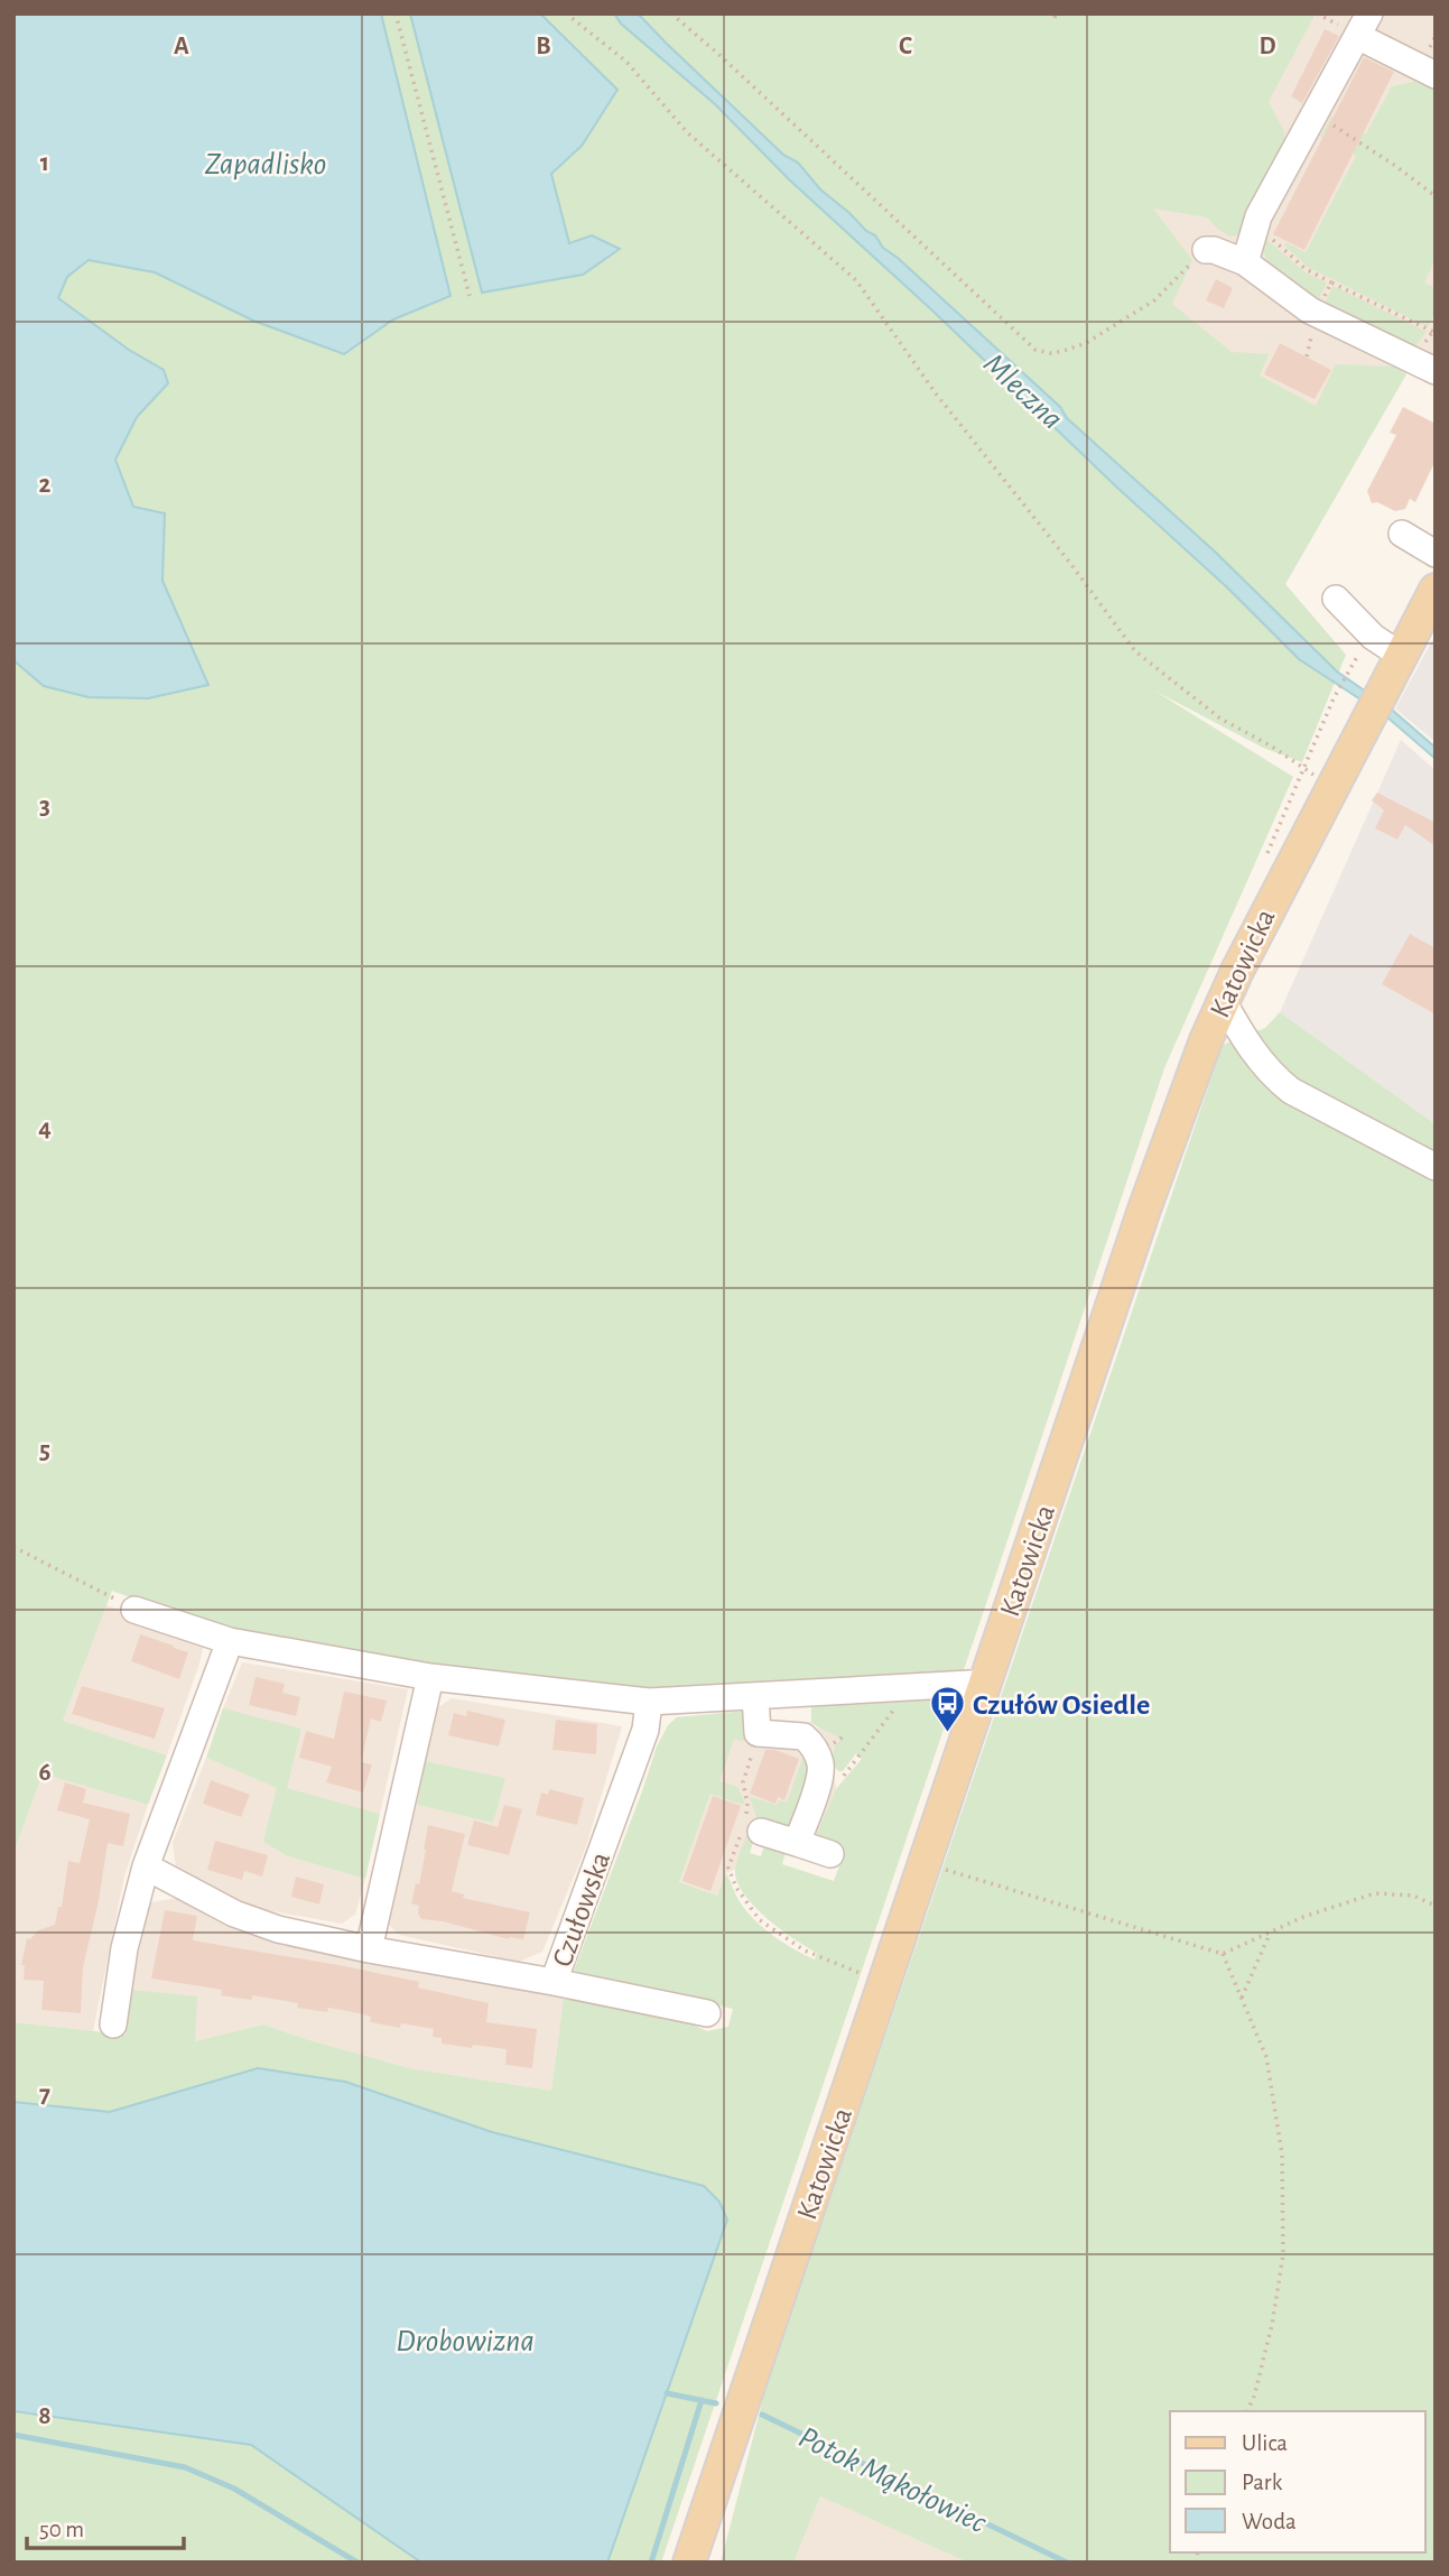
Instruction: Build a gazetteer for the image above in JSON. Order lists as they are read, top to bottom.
{
  "streets": {
    "main road": ["Katowicka"],
    "street": ["Czułowska"]
  },
  "water": [
    "Zapadlisko",
    "Mleczna",
    "Drobowizna",
    "Potok Mąkołowiec"
  ],
  "places": {
    "bus stop": ["Czułów Osiedle"]
  },
  "legend": ["Ulica", "Park", "Woda"],
  "scale_bar": "50 m",
  "grid": {
    "columns": [
      "A",
      "B",
      "C",
      "D"
    ],
    "rows": [
      "1",
      "2",
      "3",
      "4",
      "5",
      "6",
      "7",
      "8"
    ]
  }
}
